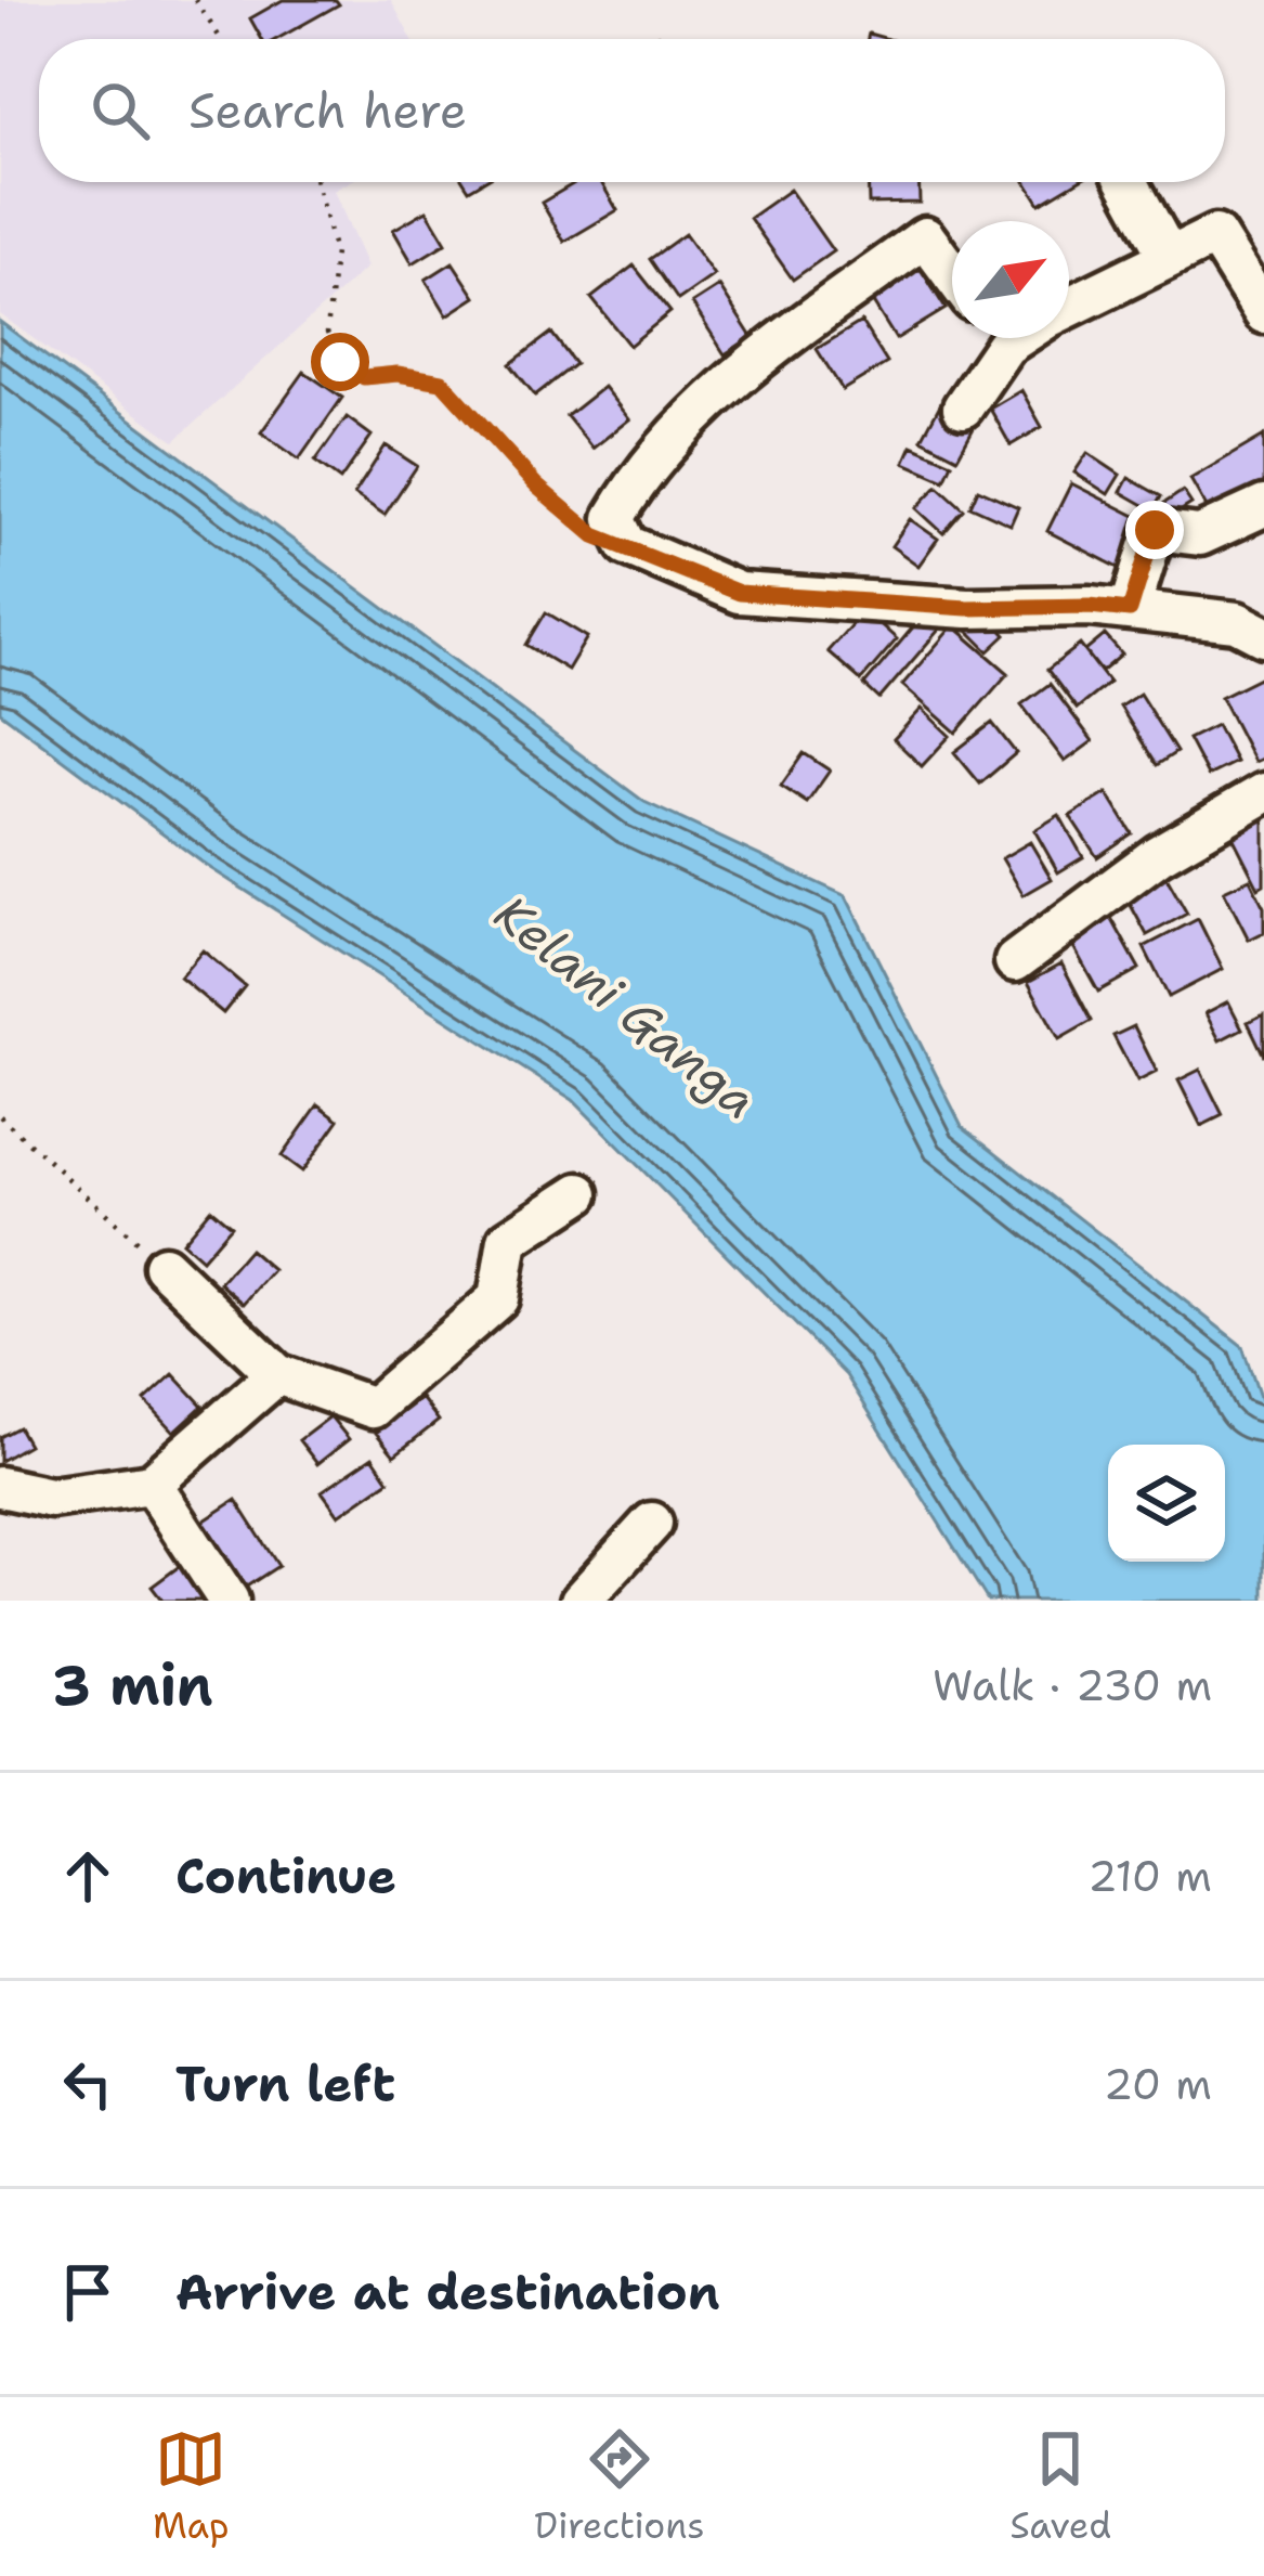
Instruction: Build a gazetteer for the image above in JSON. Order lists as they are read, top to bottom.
{
  "water": ["Kelani Ganga"],
  "north": "top right",
  "page": {
    "search": "Search here",
    "heading": ["3 min", "Walk · 230 m"],
    "list": [
      ["Continue", "210 m"],
      ["Turn left", "20 m"],
      "Arrive at destination"
    ],
    "nav": ["Map", "Directions", "Saved"]
  }
}
